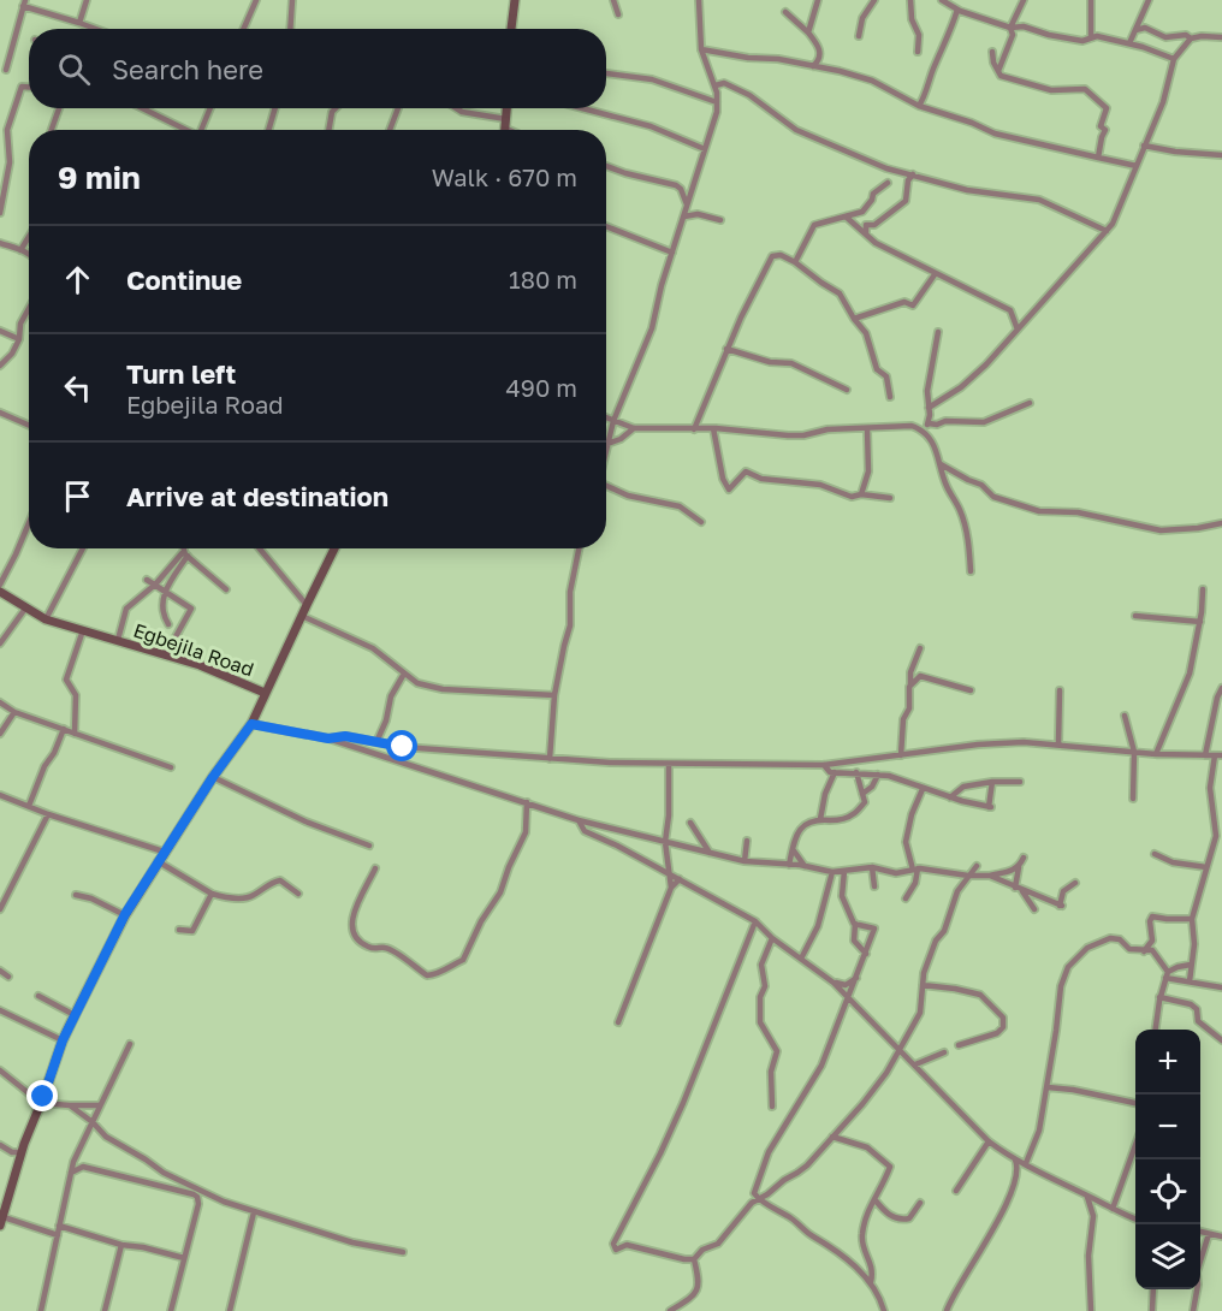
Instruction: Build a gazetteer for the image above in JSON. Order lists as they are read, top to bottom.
{
  "streets": {
    "street": ["Egbejila Road"]
  },
  "page": {
    "search": "Search here",
    "heading": ["9 min", "Walk · 670 m"],
    "list": [
      ["Continue", "180 m"],
      ["Turn left", "Egbejila Road", "490 m"],
      "Arrive at destination"
    ],
    "map_buttons": ["+", "−"]
  }
}
